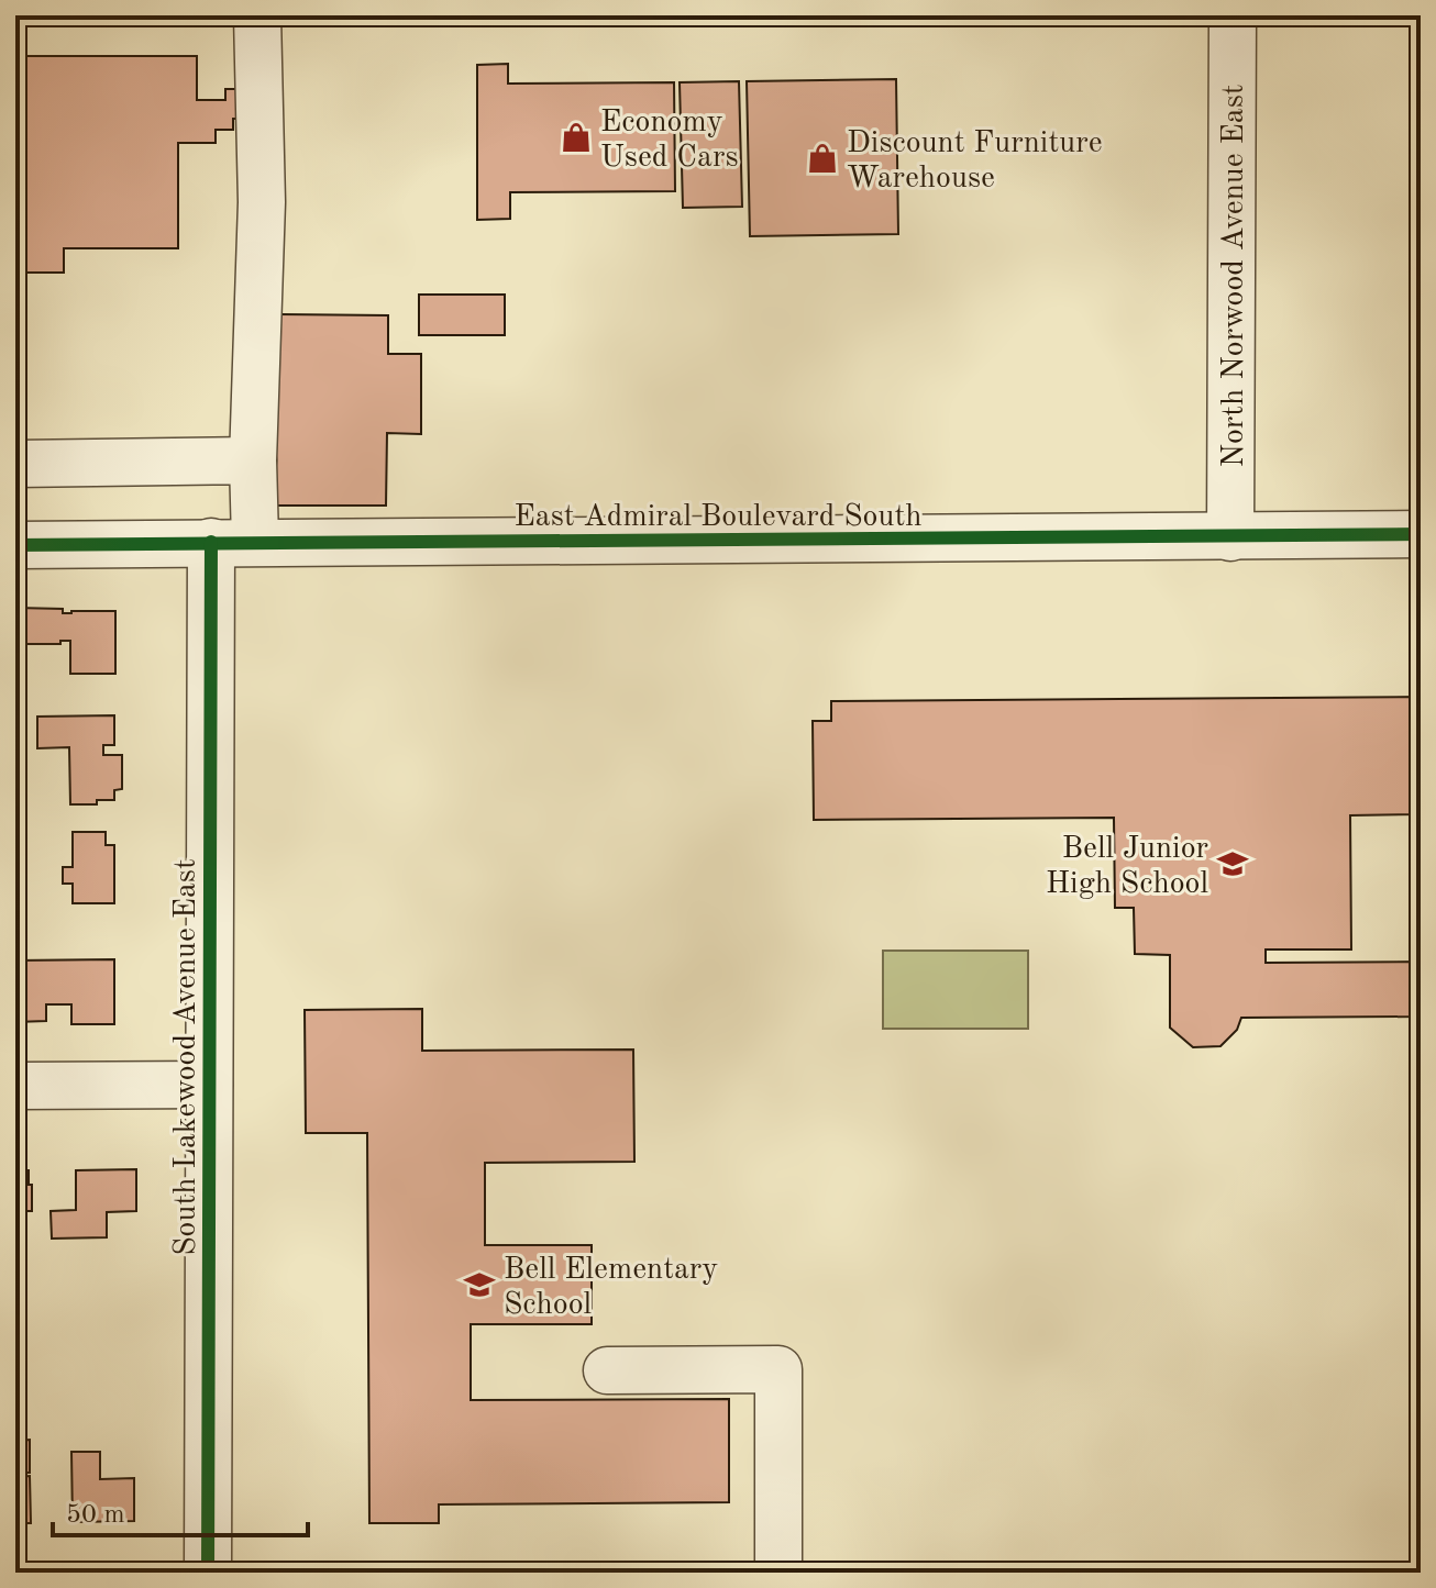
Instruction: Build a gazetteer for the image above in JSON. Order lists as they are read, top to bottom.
{
  "streets": {
    "street": ["North Norwood Avenue East", "East Admiral Boulevard South", "South Lakewood Avenue East"]
  },
  "crossings": [
    ["North Norwood Avenue East", "East Admiral Boulevard South"],
    ["East Admiral Boulevard South", "South Lakewood Avenue East"]
  ],
  "places": {
    "shop": ["Economy Used Cars", "Discount Furniture Warehouse"],
    "school or university": ["Bell Junior High School", "Bell Elementary School"]
  },
  "scale_bar": "50 m"
}
